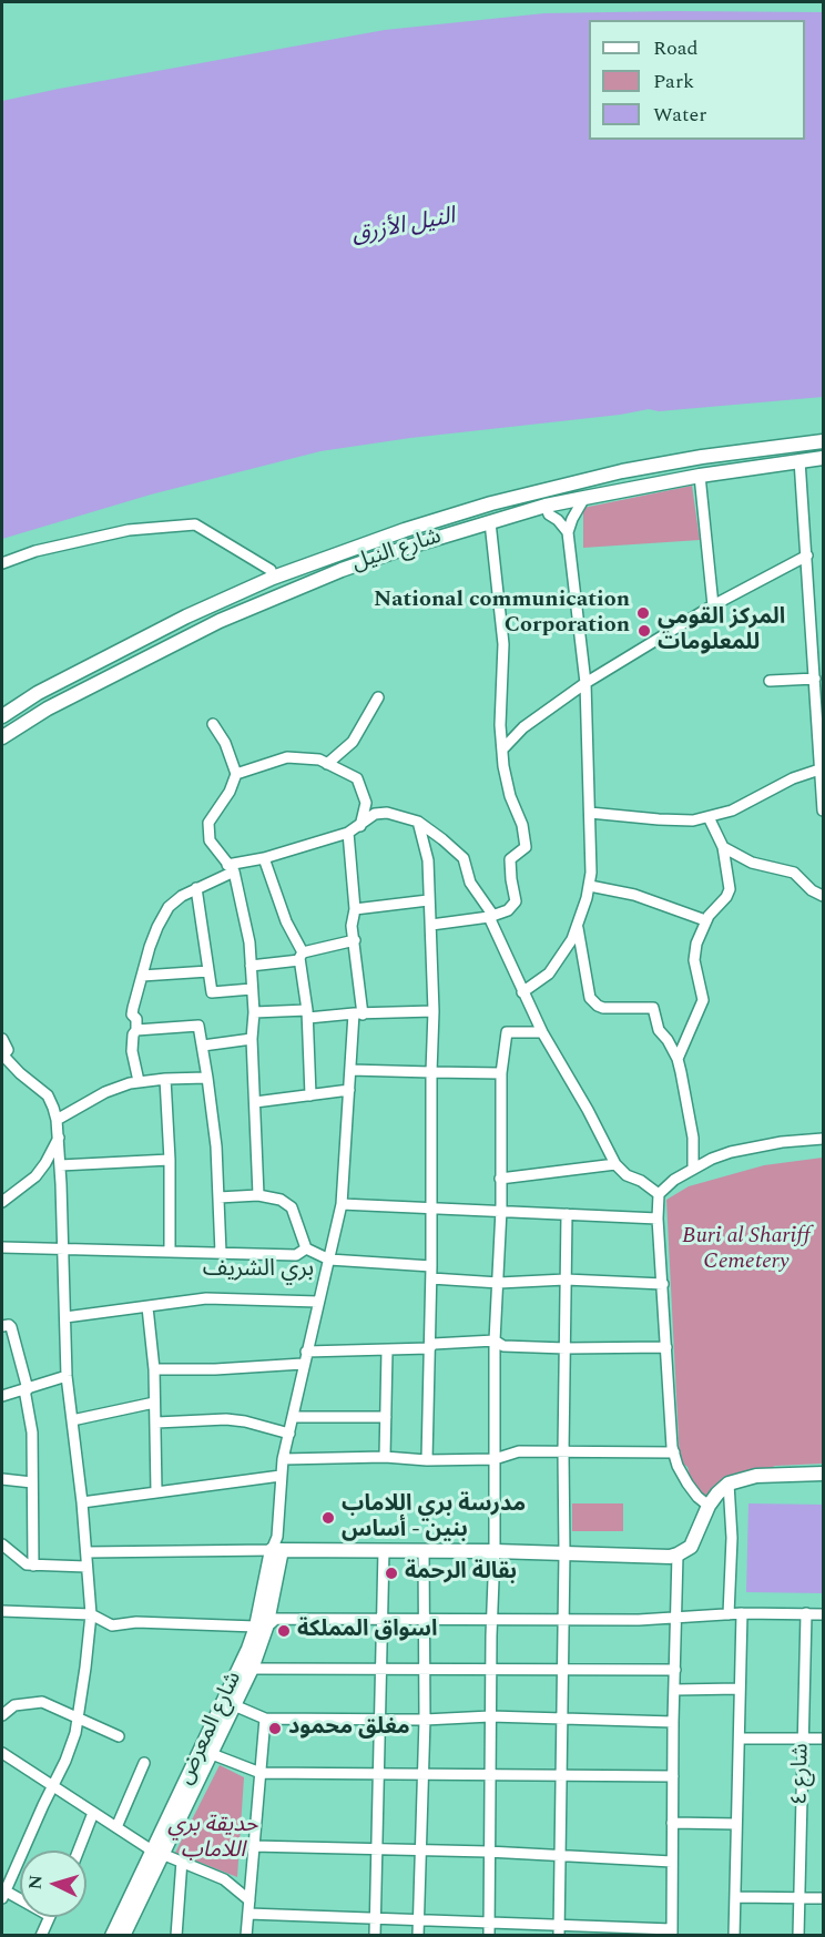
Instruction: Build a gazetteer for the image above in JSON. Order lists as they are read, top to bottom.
{
  "streets": {
    "main road": ["شارع النيل", "شارع المعرض"],
    "street": ["شارع ٤"]
  },
  "districts": ["بري الشريف"],
  "water": ["النيل الأزرق"],
  "parks": ["Buri al Shariff Cemetery", "حديقة بري اللاماب"],
  "places": [
    "National communication Corporation",
    "المركز القومي للمعلومات",
    "مدرسة بري اللاماب بنين - أساس",
    "بقالة الرحمة",
    "اسواق المملكة",
    "مغلق محمود"
  ],
  "legend": ["Road", "Park", "Water"],
  "north": "left"
}
